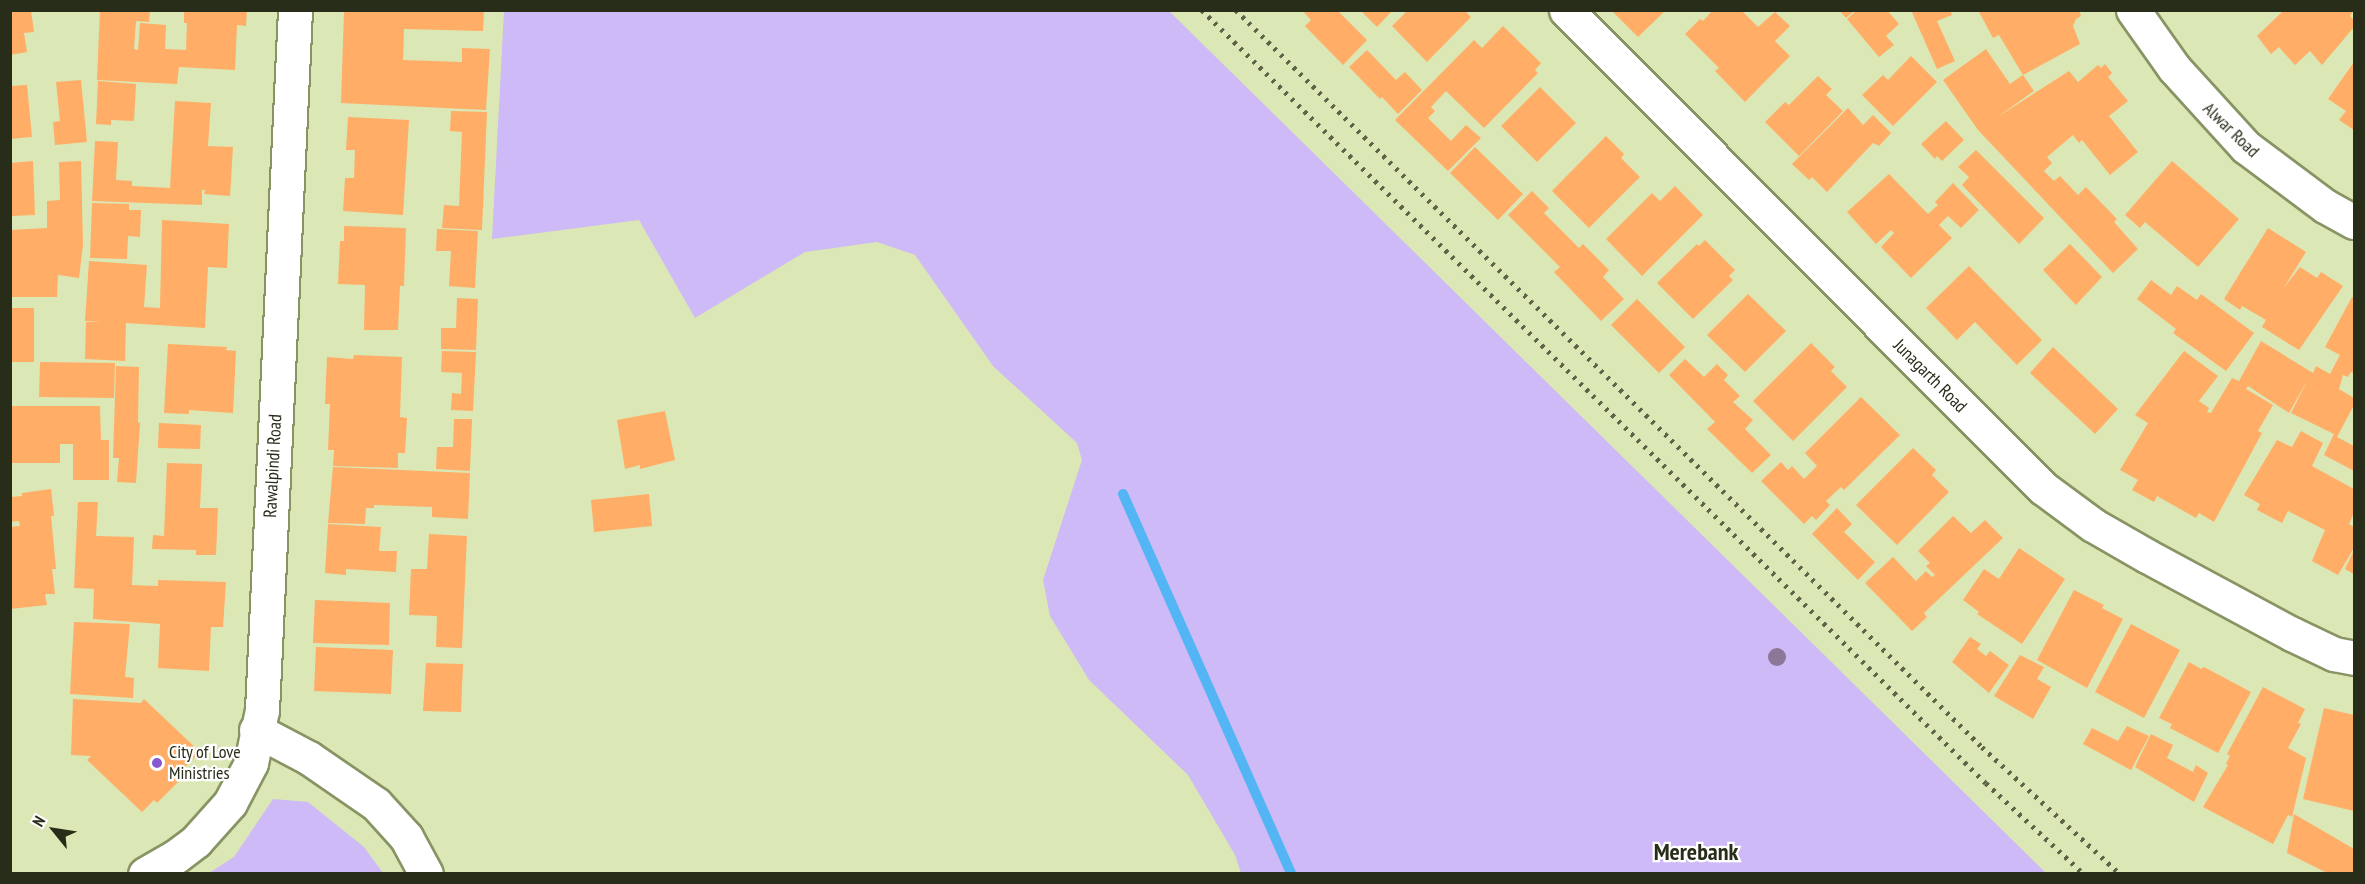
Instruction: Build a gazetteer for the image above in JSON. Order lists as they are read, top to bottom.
{
  "streets": {
    "street": ["Alwar Road", "Junagarth Road", "Rawalpindi Road"]
  },
  "districts": ["Merebank"],
  "places": ["City of Love Ministries"],
  "north": "top left"
}
